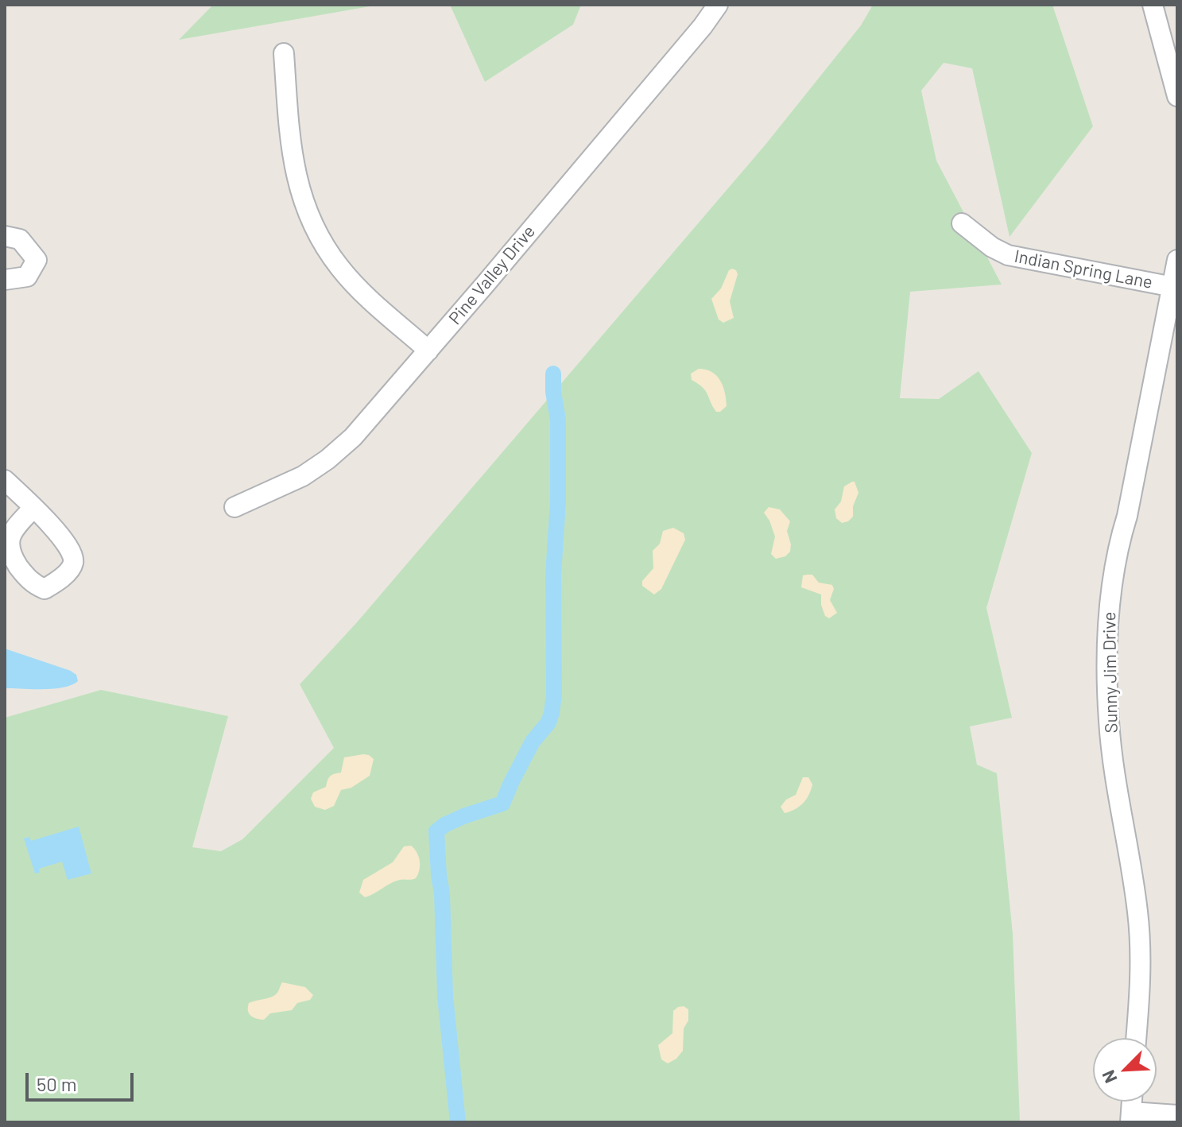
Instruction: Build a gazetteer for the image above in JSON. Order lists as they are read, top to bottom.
{
  "streets": {
    "street": ["Indian Spring Lane", "Pine Valley Drive", "Sunny Jim Drive"]
  },
  "crossings": [
    ["Indian Spring Lane", "Sunny Jim Drive"]
  ],
  "scale_bar": "50 m",
  "north": "bottom left"
}
